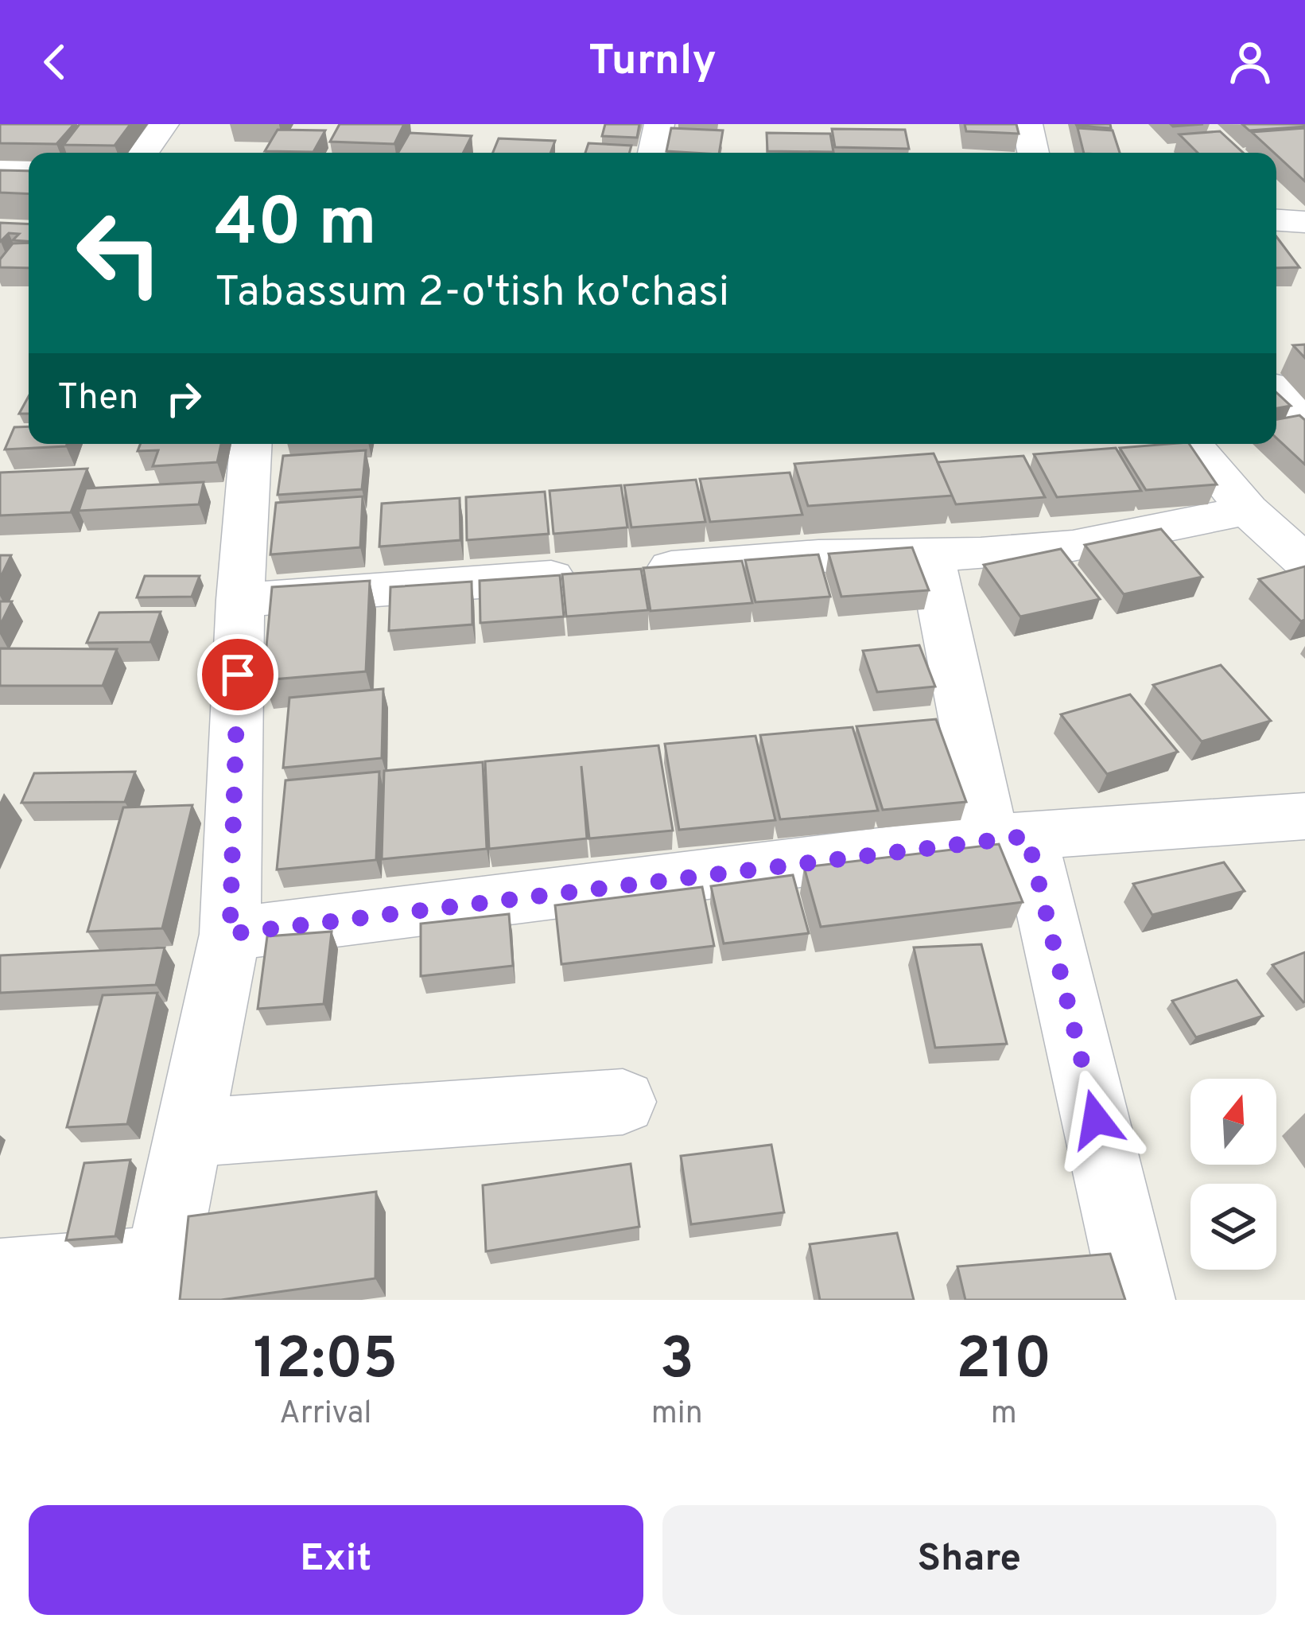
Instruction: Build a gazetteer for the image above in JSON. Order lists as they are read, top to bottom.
{
  "north": "top",
  "page": {
    "header": "Turnly",
    "turn": ["40 m", "Tabassum 2-o'tish ko'chasi"],
    "then": "Then",
    "eta": [
      "12:05",
      "Arrival",
      "3",
      "min",
      "210",
      "m"
    ],
    "buttons": ["Exit", "Share"]
  }
}
